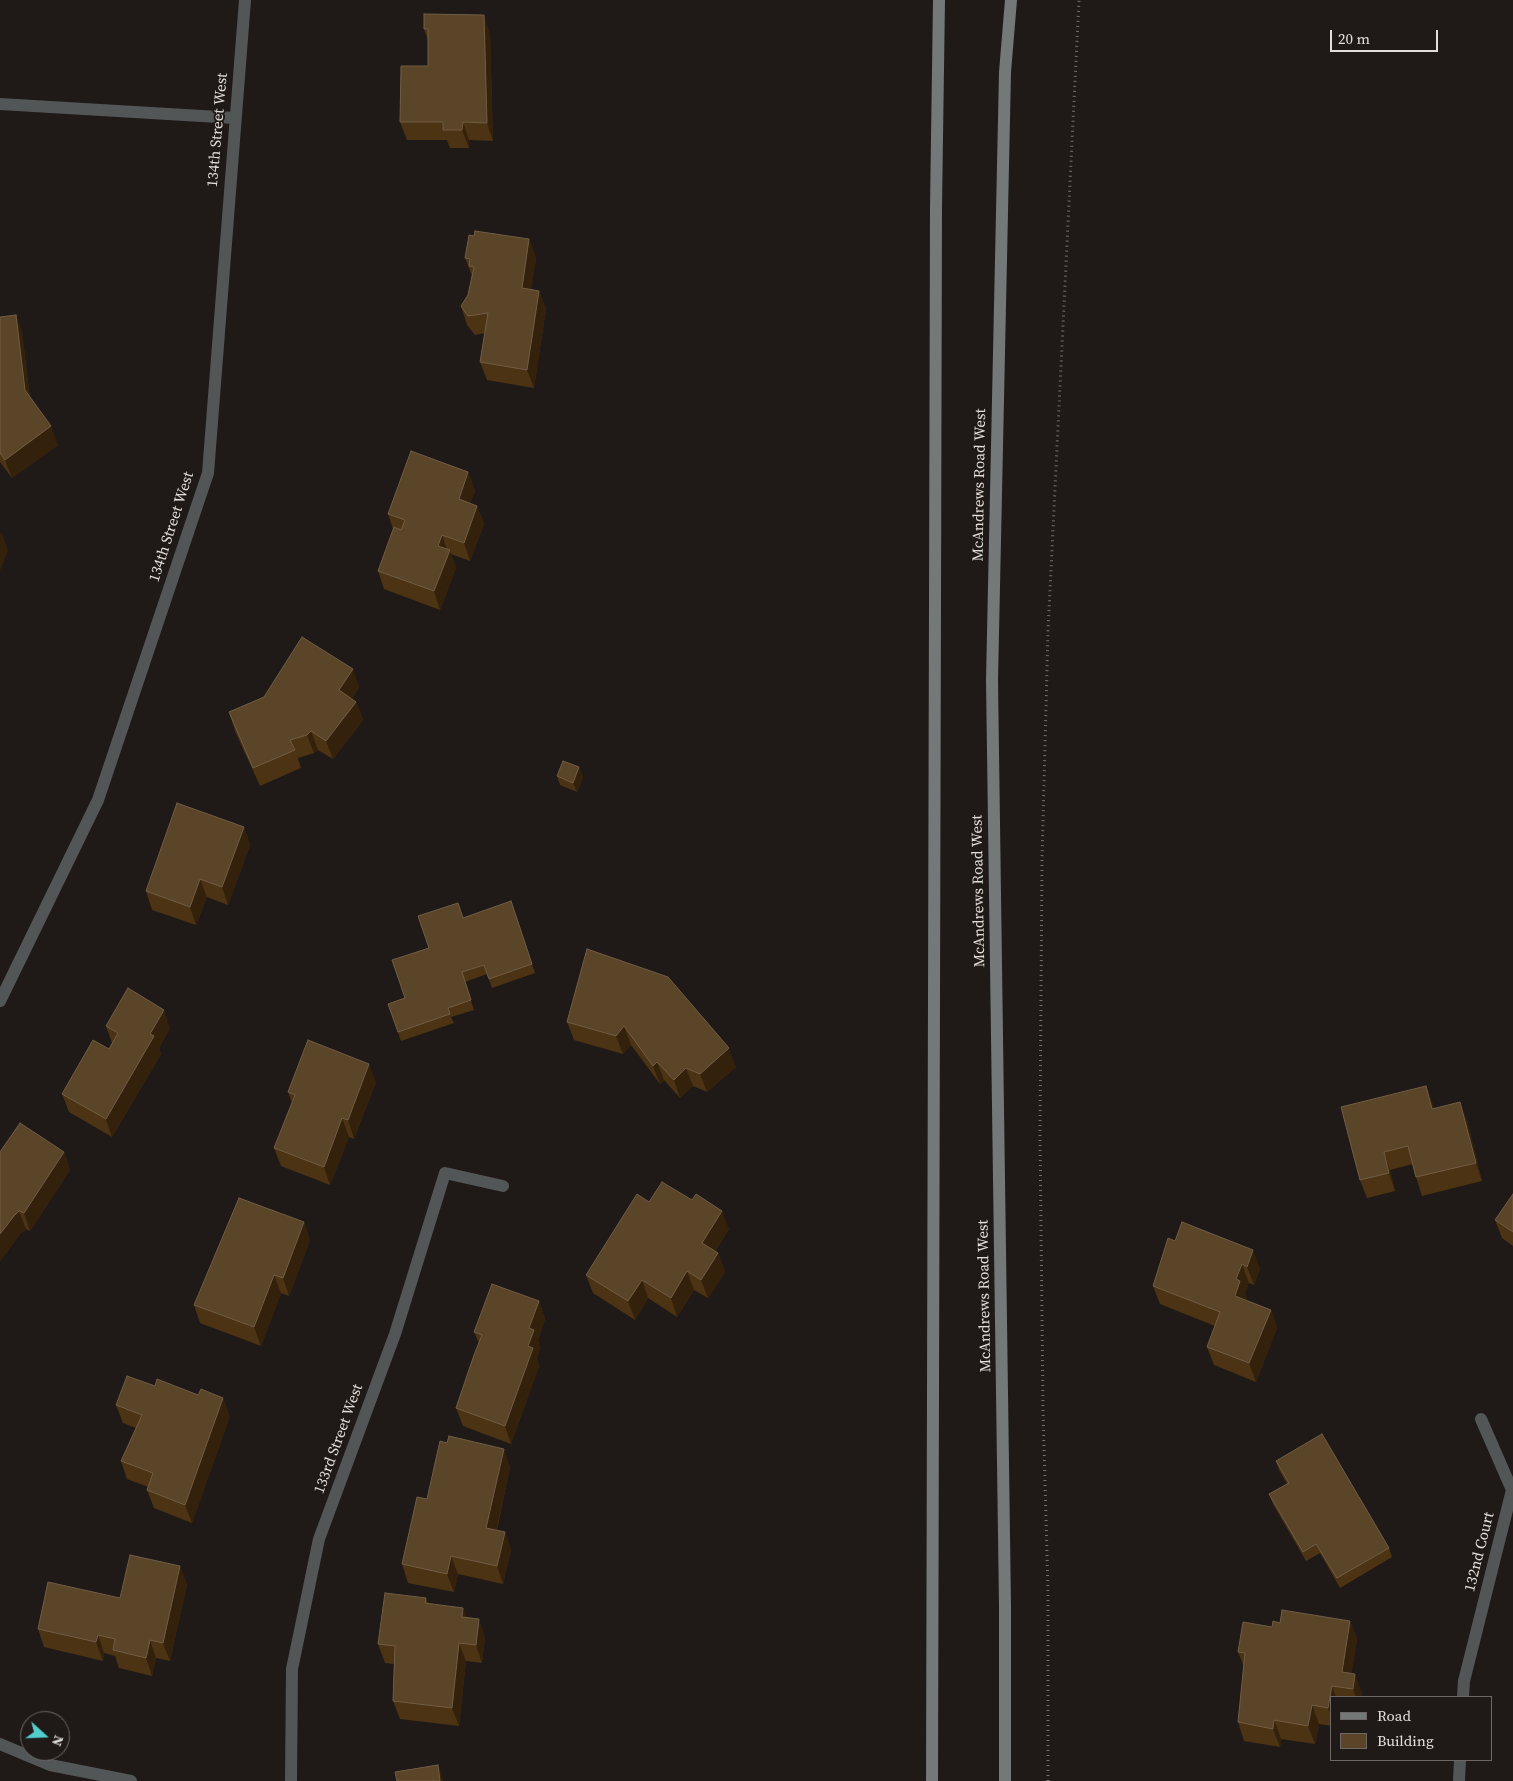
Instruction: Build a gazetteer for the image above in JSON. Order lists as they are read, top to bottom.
{
  "streets": {
    "main road": ["McAndrews Road West"],
    "street": ["134th Street West", "133rd Street West", "132nd Court"]
  },
  "legend": ["Road", "Building"],
  "scale_bar": "20 m",
  "north": "right"
}
